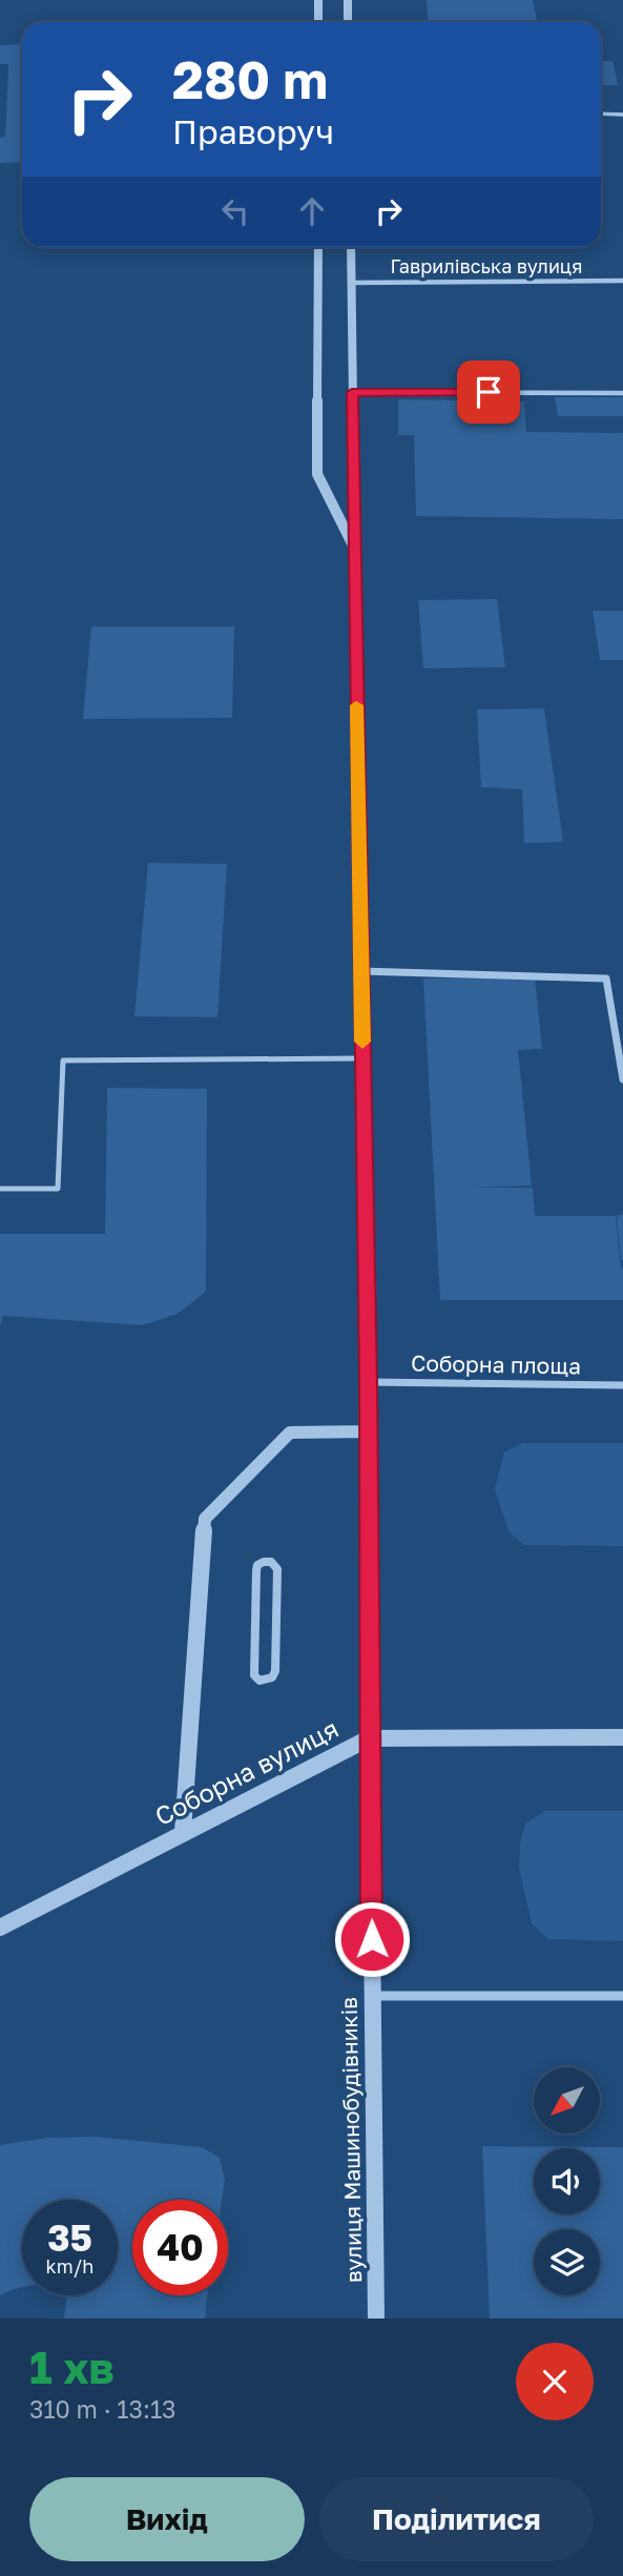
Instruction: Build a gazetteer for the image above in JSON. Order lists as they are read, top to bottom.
{
  "streets": {
    "street": [
      "Гаврилівська вулиця",
      "Соборна площа",
      "Соборна вулиця",
      "вулиця Машинобудівників"
    ]
  },
  "crossings": [
    ["Гаврилівська вулиця", "вулиця Машинобудівників"],
    ["Соборна площа", "вулиця Машинобудівників"],
    ["Соборна вулиця", "вулиця Машинобудівників"]
  ],
  "north": "bottom left",
  "page": {
    "turn": ["280 m", "Праворуч"],
    "speed": "35 km/h",
    "limit": "40",
    "heading": ["1 хв", "310 m · 13:13"],
    "buttons": ["Вихід", "Поділитися"]
  }
}
